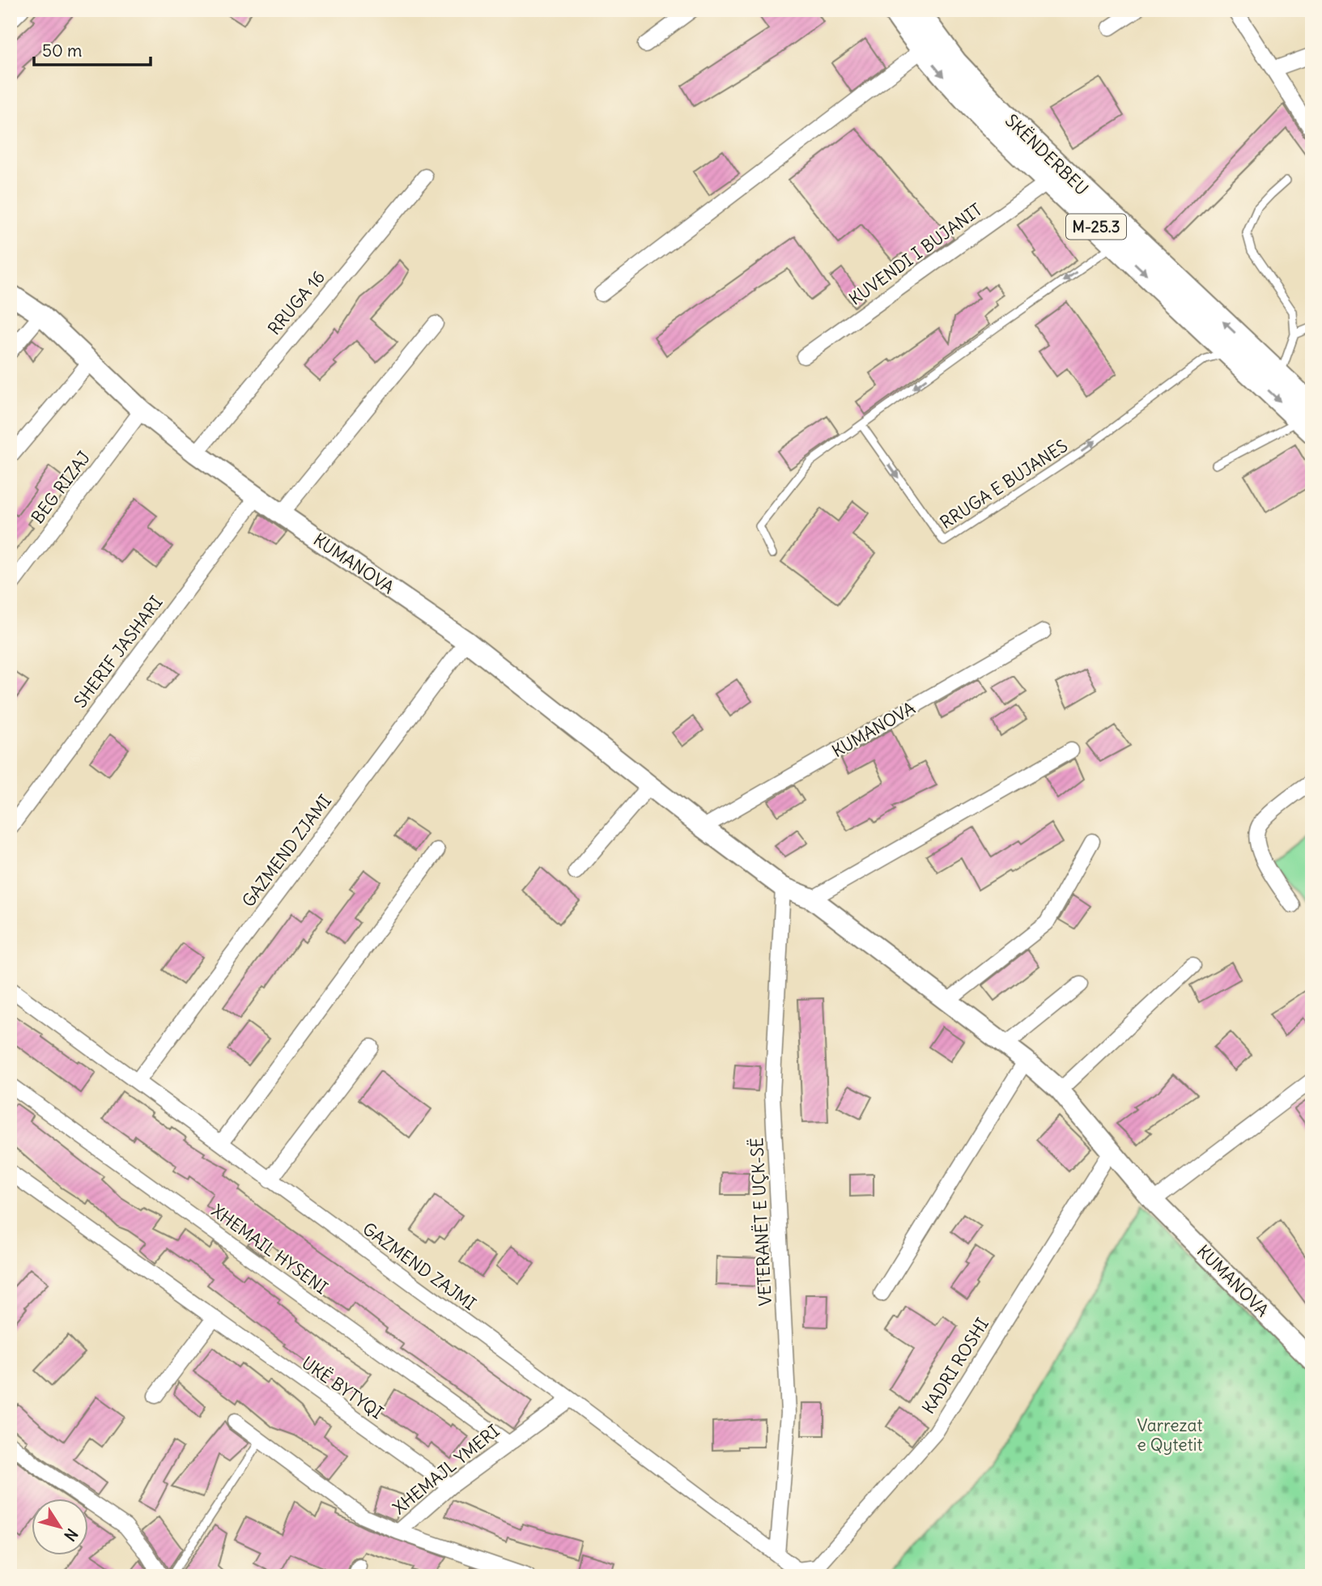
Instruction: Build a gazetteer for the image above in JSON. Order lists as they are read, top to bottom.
{
  "streets": {
    "main road": ["SKËNDERBEU", "M-25.3", "KUMANOVA"],
    "street": [
      "KUVENDI I BUJANIT",
      "RRUGA 16",
      "BEG RIZAJ",
      "SHERIF JASHARI",
      "GAZMEND ZJAMI",
      "VETERANËT E UÇK-SË",
      "XHEMAIL HYSENI",
      "GAZMEND ZAJMI",
      "KADRI ROSHI",
      "UKË BYTYQI",
      "XHEMAJL YMERI"
    ],
    "lane": ["RRUGA E BUJANES"]
  },
  "crossings": [
    ["SKËNDERBEU", "KUVENDI I BUJANIT"],
    ["SKËNDERBEU", "RRUGA E BUJANES"],
    ["RRUGA 16", "KUMANOVA"],
    ["BEG RIZAJ", "KUMANOVA"],
    ["KUMANOVA", "SHERIF JASHARI"],
    ["KUMANOVA", "GAZMEND ZJAMI"],
    ["KUMANOVA", "VETERANËT E UÇK-SË"],
    ["KUMANOVA", "KADRI ROSHI"],
    ["GAZMEND ZJAMI", "GAZMEND ZAJMI"],
    ["VETERANËT E UÇK-SË", "GAZMEND ZAJMI"],
    ["XHEMAIL HYSENI", "XHEMAJL YMERI"],
    ["GAZMEND ZAJMI", "KADRI ROSHI"],
    ["GAZMEND ZAJMI", "XHEMAJL YMERI"],
    ["UKË BYTYQI", "XHEMAJL YMERI"]
  ],
  "parks": ["Varrezat e Qytetit"],
  "scale_bar": "50 m",
  "north": "bottom right"
}
